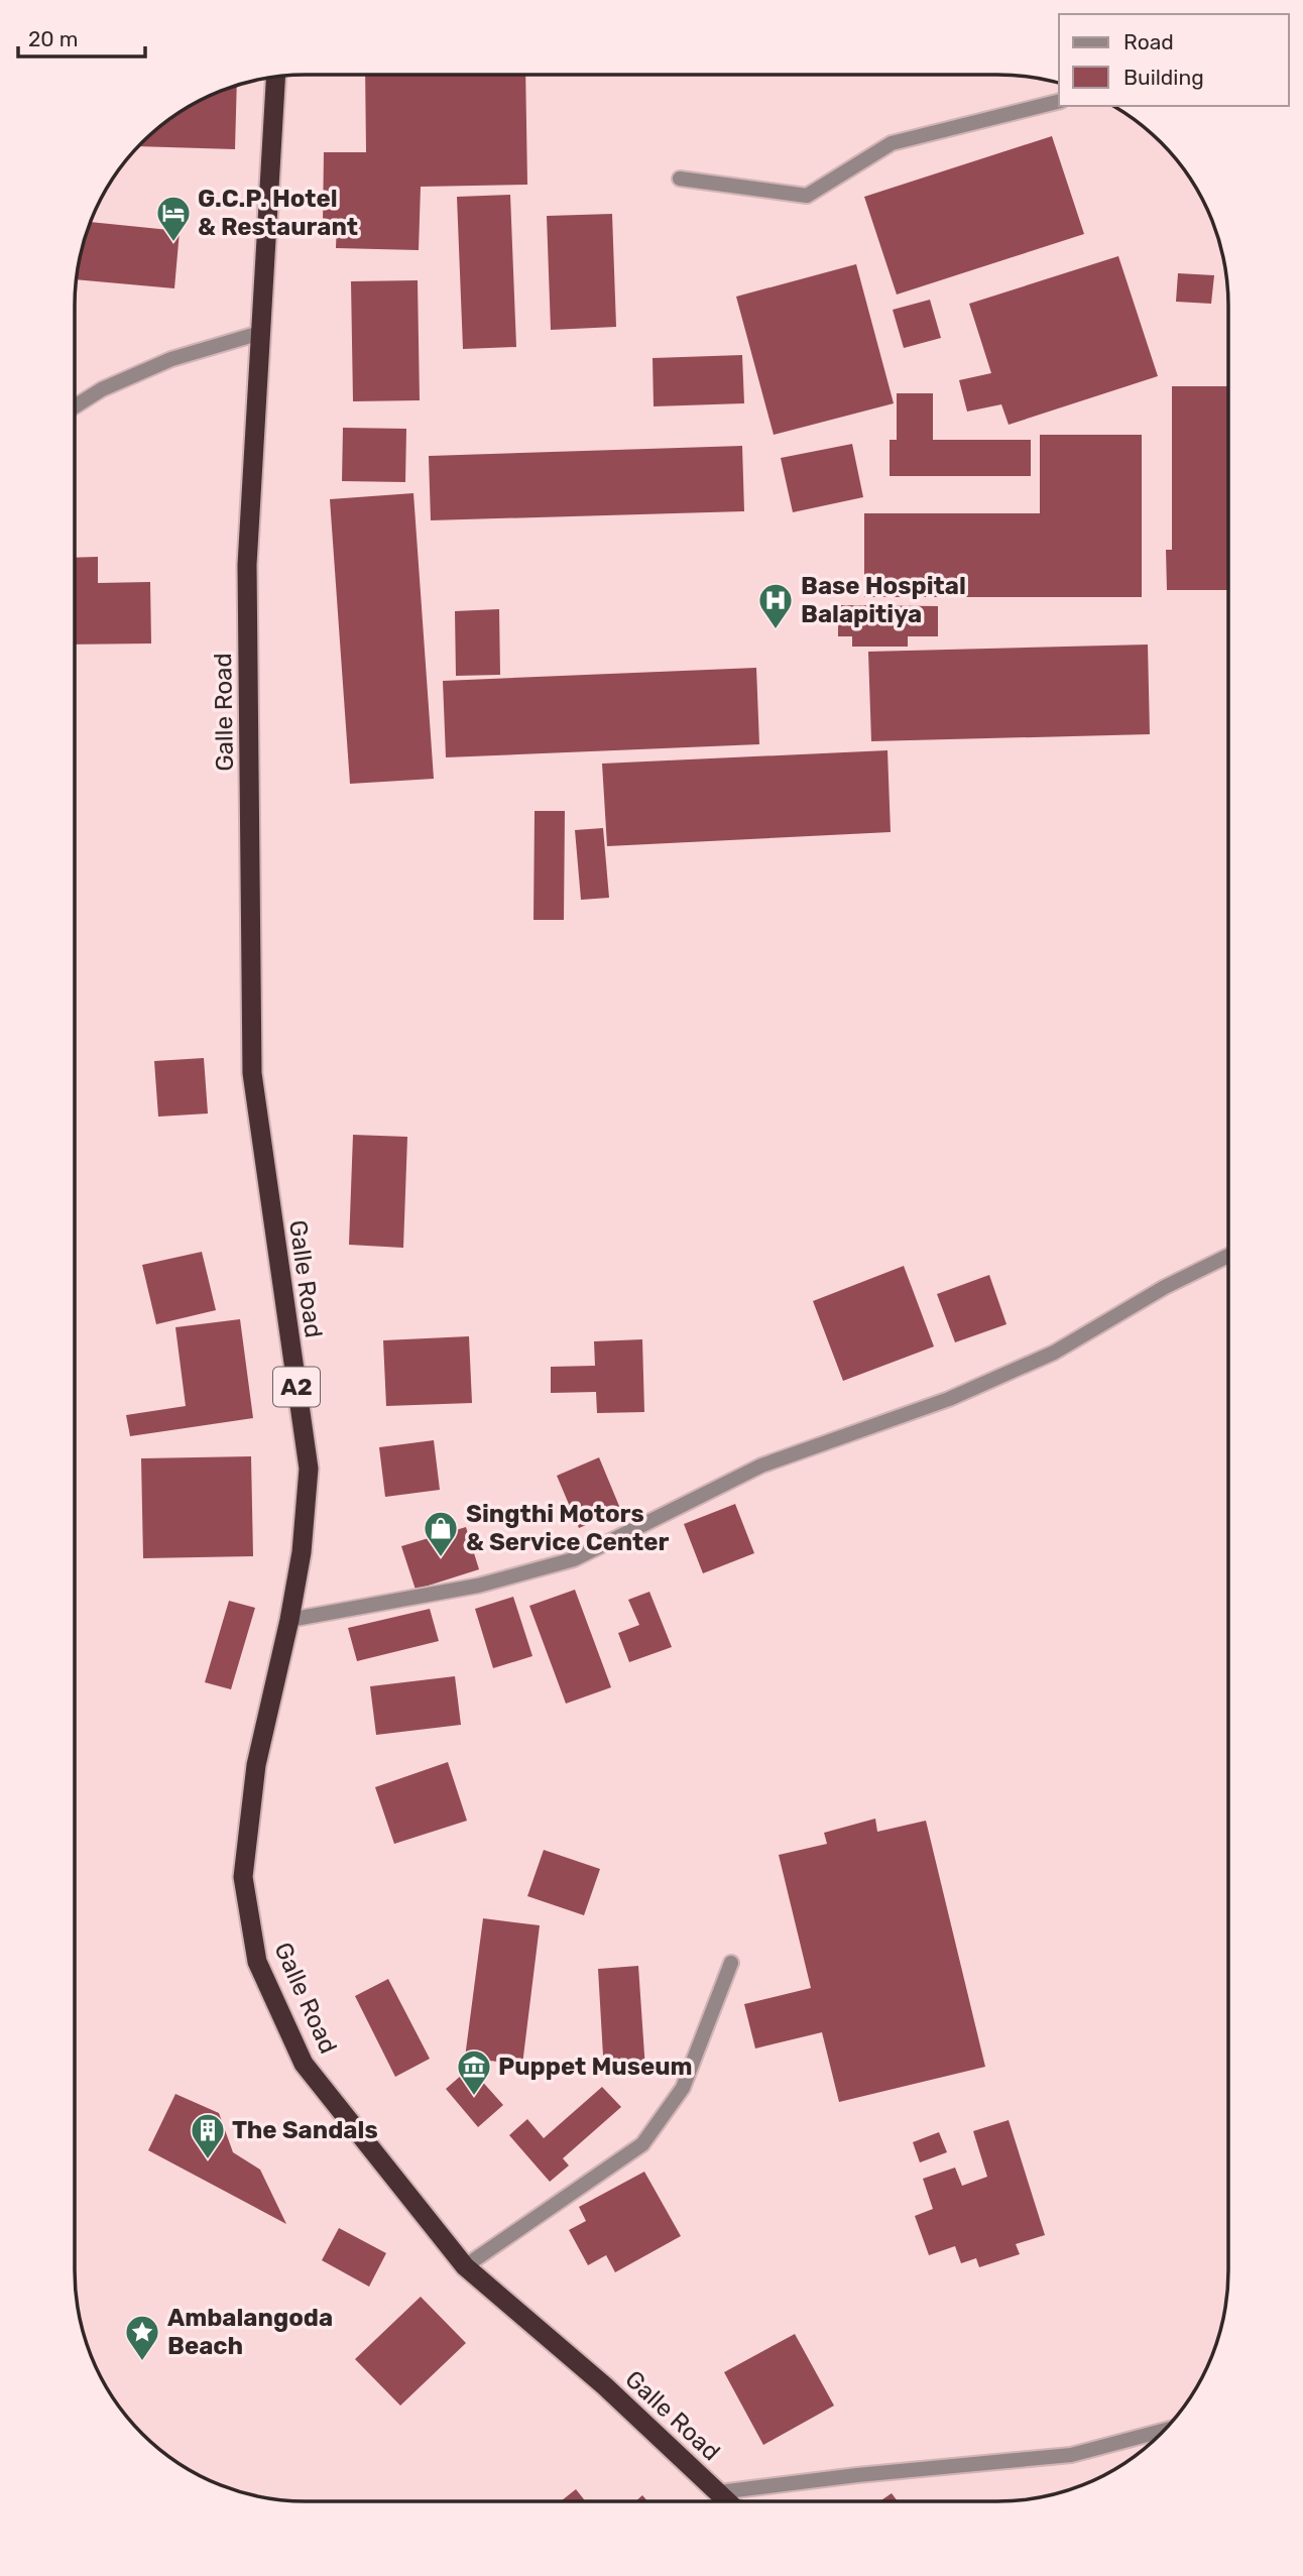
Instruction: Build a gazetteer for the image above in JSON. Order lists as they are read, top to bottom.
{
  "streets": {
    "highway": ["Galle Road", "A2"]
  },
  "places": {
    "hotel": ["G.C.P. Hotel & Restaurant"],
    "hospital": ["Base Hospital Balapitiya"],
    "shop": ["Singthi Motors & Service Center"],
    "museum": ["Puppet Museum"],
    "building": ["The Sandals"],
    "place": ["Ambalangoda Beach"]
  },
  "legend": ["Road", "Building"],
  "scale_bar": "20 m"
}
